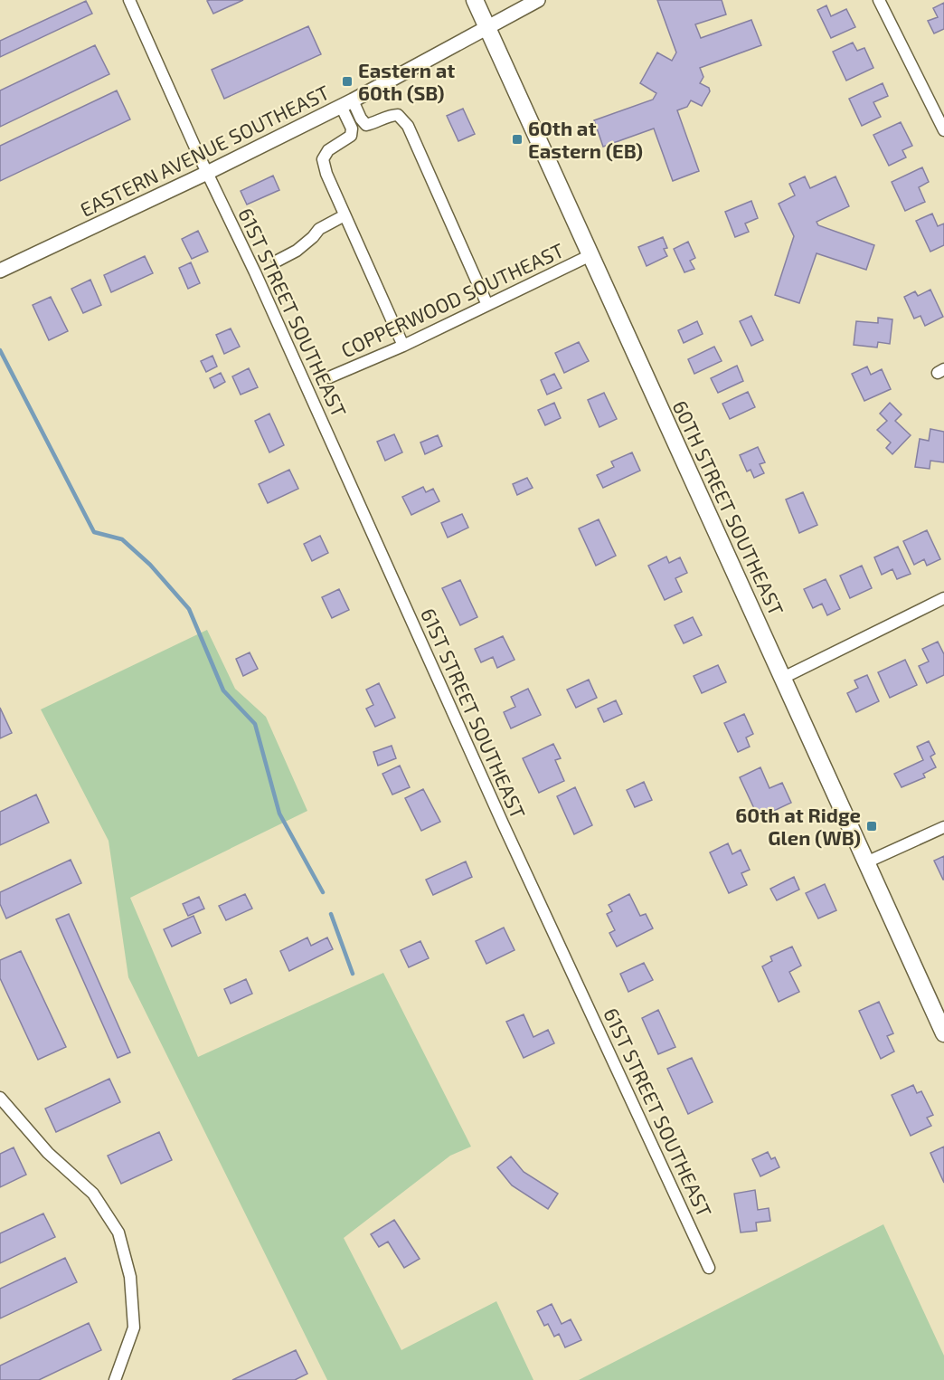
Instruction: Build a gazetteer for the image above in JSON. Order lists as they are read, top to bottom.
{
  "streets": {
    "main road": ["60TH STREET SOUTHEAST"],
    "street": ["EASTERN AVENUE SOUTHEAST", "COPPERWOOD SOUTHEAST", "61ST STREET SOUTHEAST"]
  },
  "crossings": [
    ["EASTERN AVENUE SOUTHEAST", "61ST STREET SOUTHEAST"],
    ["EASTERN AVENUE SOUTHEAST", "60TH STREET SOUTHEAST"],
    ["COPPERWOOD SOUTHEAST", "60TH STREET SOUTHEAST"]
  ],
  "places": {
    "transit": ["Eastern at 60th (SB)", "60th at Eastern (EB)", "60th at Ridge Glen (WB)"]
  }
}
